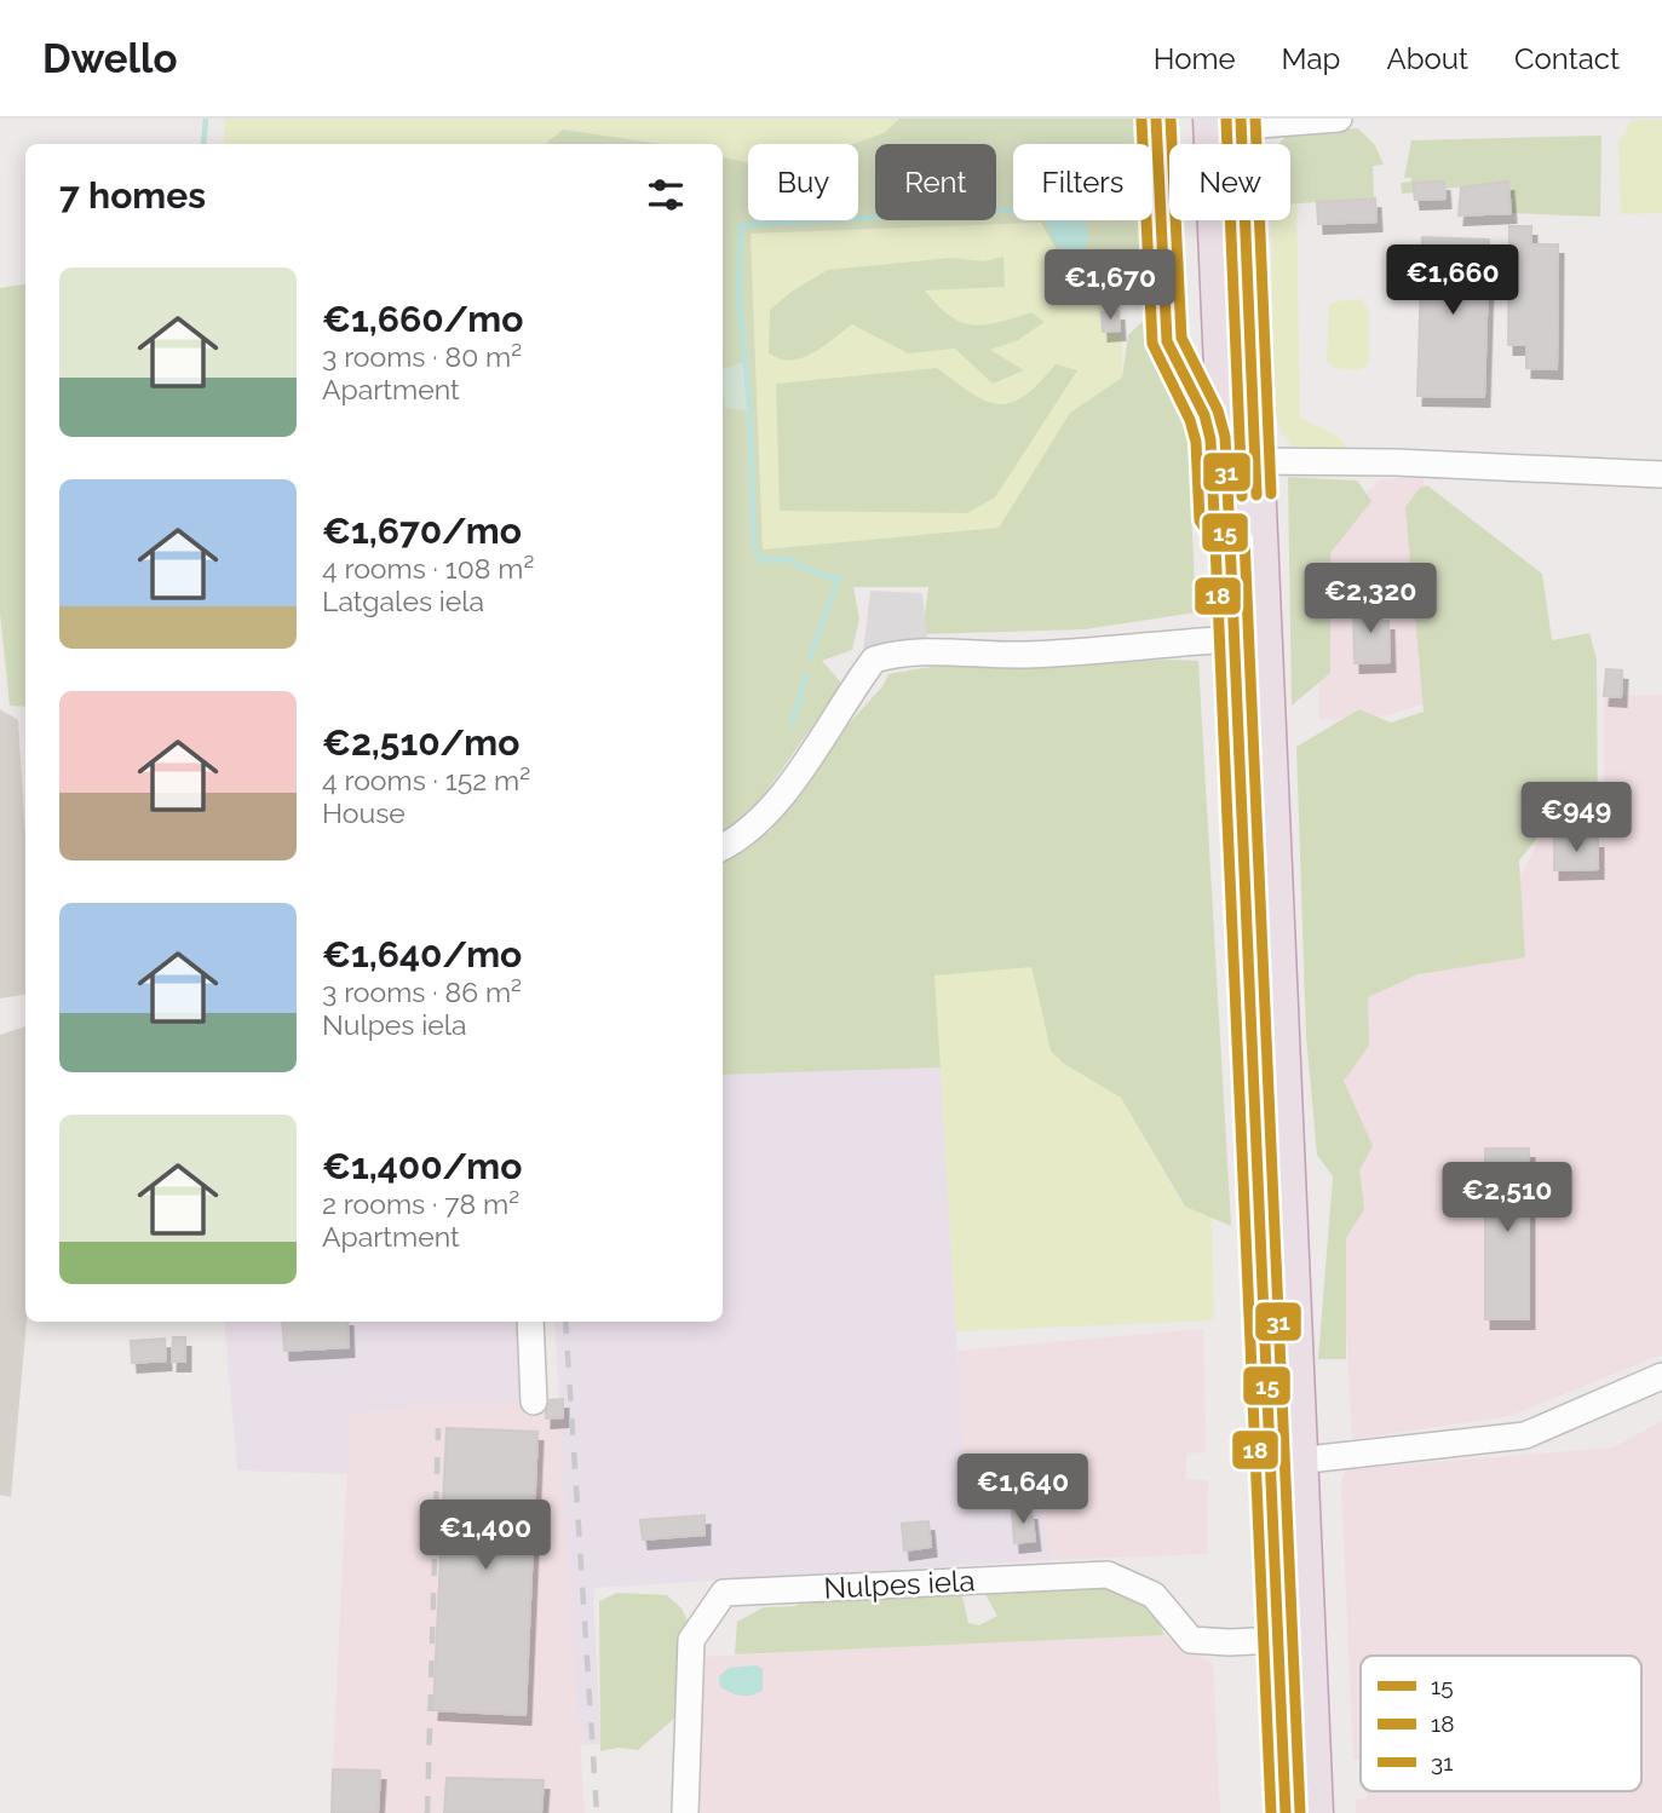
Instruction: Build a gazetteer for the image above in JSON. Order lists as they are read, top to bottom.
{
  "streets": {
    "street": ["Nulpes iela"]
  },
  "lines": ["transit line 15", "transit line 31", "transit line 18"],
  "legend": ["15", "18", "31"],
  "page": {
    "header": "Dwello",
    "nav": [
      "Home",
      "Map",
      "About",
      "Contact"
    ],
    "chip": [
      "Buy",
      "Rent",
      "Filters",
      "New"
    ],
    "heading": "7 homes",
    "price": [
      "€1,660",
      "€1,670",
      "€2,320",
      "€949",
      "€2,510",
      "€1,640",
      "€1,400"
    ],
    "list": [
      {
        "name": "€1,660/mo",
        "note": "3 rooms · 80 m² · Apartment"
      },
      {
        "name": "€1,670/mo",
        "note": "4 rooms · 108 m² · Latgales iela"
      },
      {
        "name": "€2,510/mo",
        "note": "4 rooms · 152 m² · House"
      },
      {
        "name": "€1,640/mo",
        "note": "3 rooms · 86 m² · Nulpes iela"
      },
      {
        "name": "€1,400/mo",
        "note": "2 rooms · 78 m² · Apartment"
      }
    ]
  }
}
